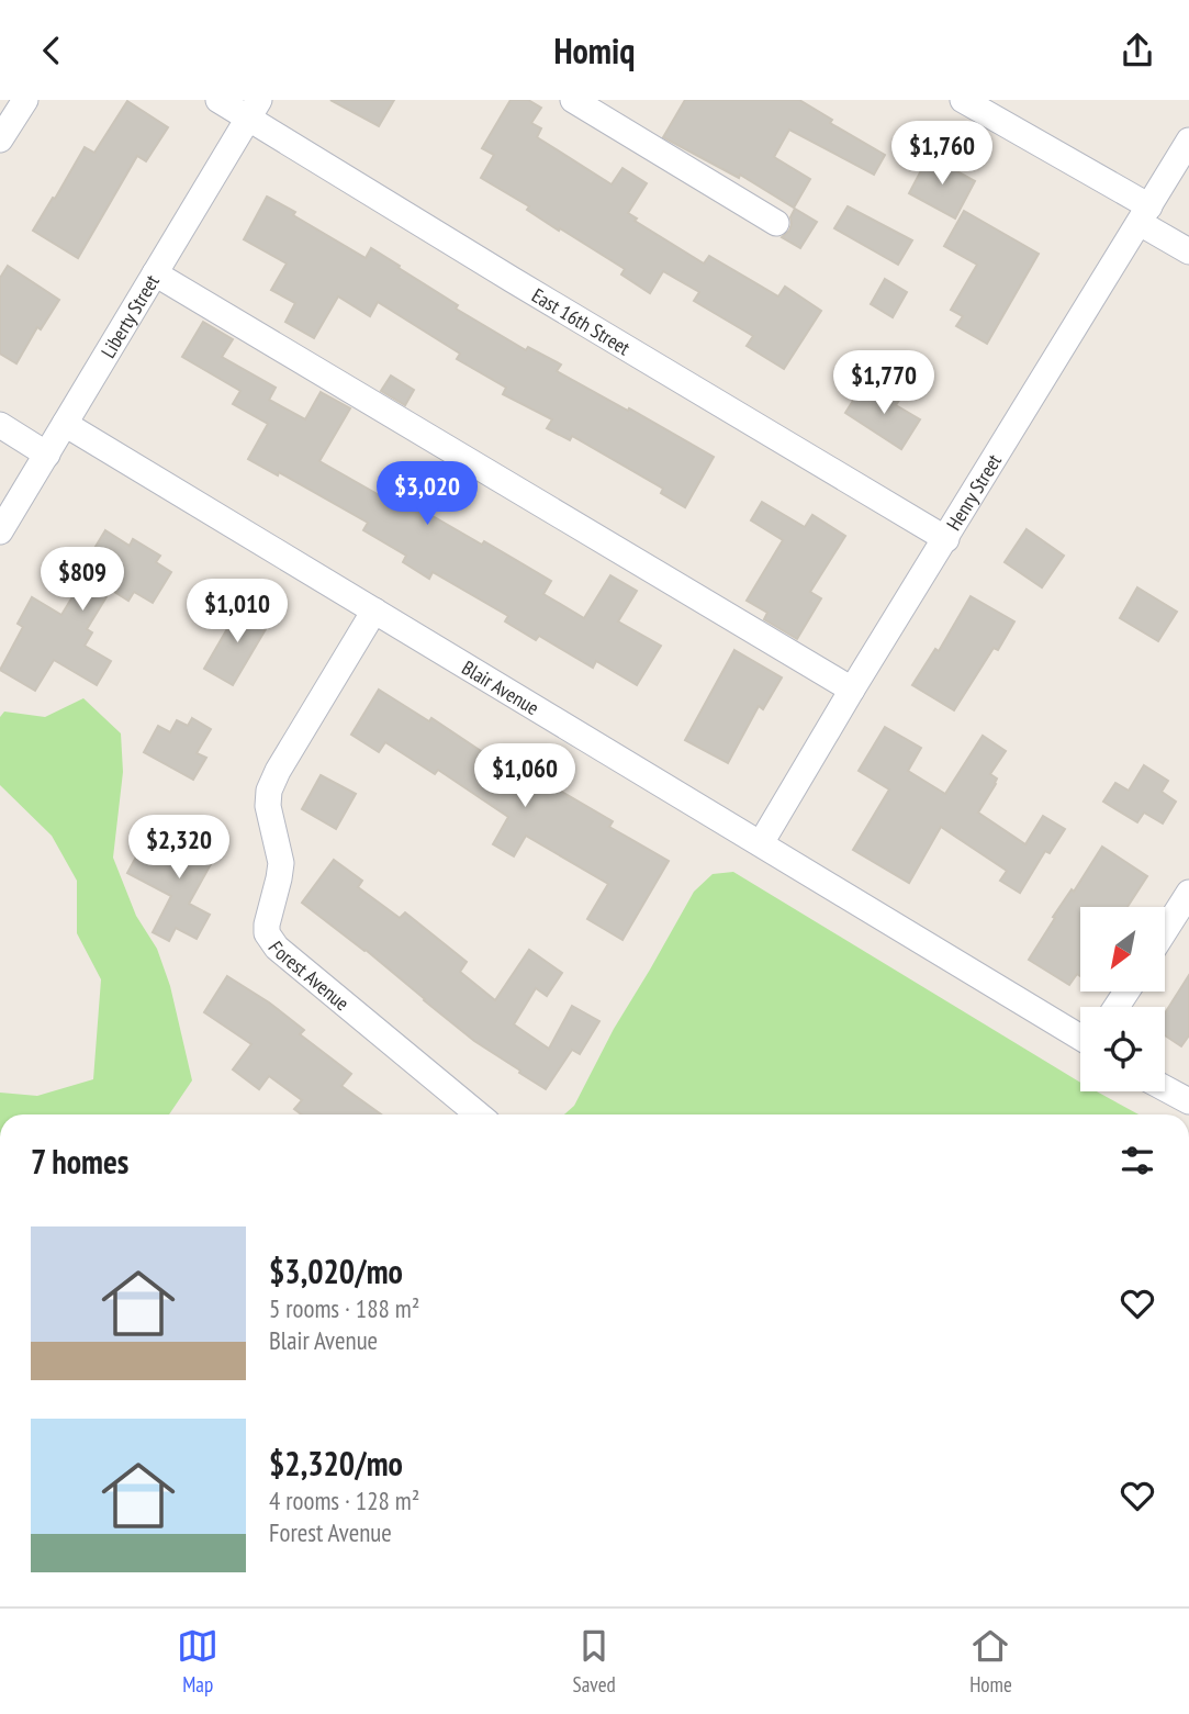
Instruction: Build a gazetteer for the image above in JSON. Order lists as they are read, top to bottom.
{
  "streets": {
    "street": [
      "Liberty Street",
      "East 16th Street",
      "Henry Street",
      "Blair Avenue",
      "Forest Avenue"
    ]
  },
  "crossings": [
    ["Liberty Street", "East 16th Street"],
    ["Liberty Street", "Blair Avenue"],
    ["East 16th Street", "Henry Street"],
    ["Henry Street", "Blair Avenue"],
    ["Blair Avenue", "Forest Avenue"]
  ],
  "north": "bottom left",
  "page": {
    "header": "Homiq",
    "price": [
      "$1,760",
      "$1,770",
      "$3,020",
      "$809",
      "$1,010",
      "$1,060",
      "$2,320"
    ],
    "heading": "7 homes",
    "list": [
      {
        "name": "$3,020/mo",
        "note": "5 rooms · 188 m² · Blair Avenue"
      },
      {
        "name": "$2,320/mo",
        "note": "4 rooms · 128 m² · Forest Avenue"
      }
    ],
    "tabs": ["Map", "Saved", "Home"]
  }
}
